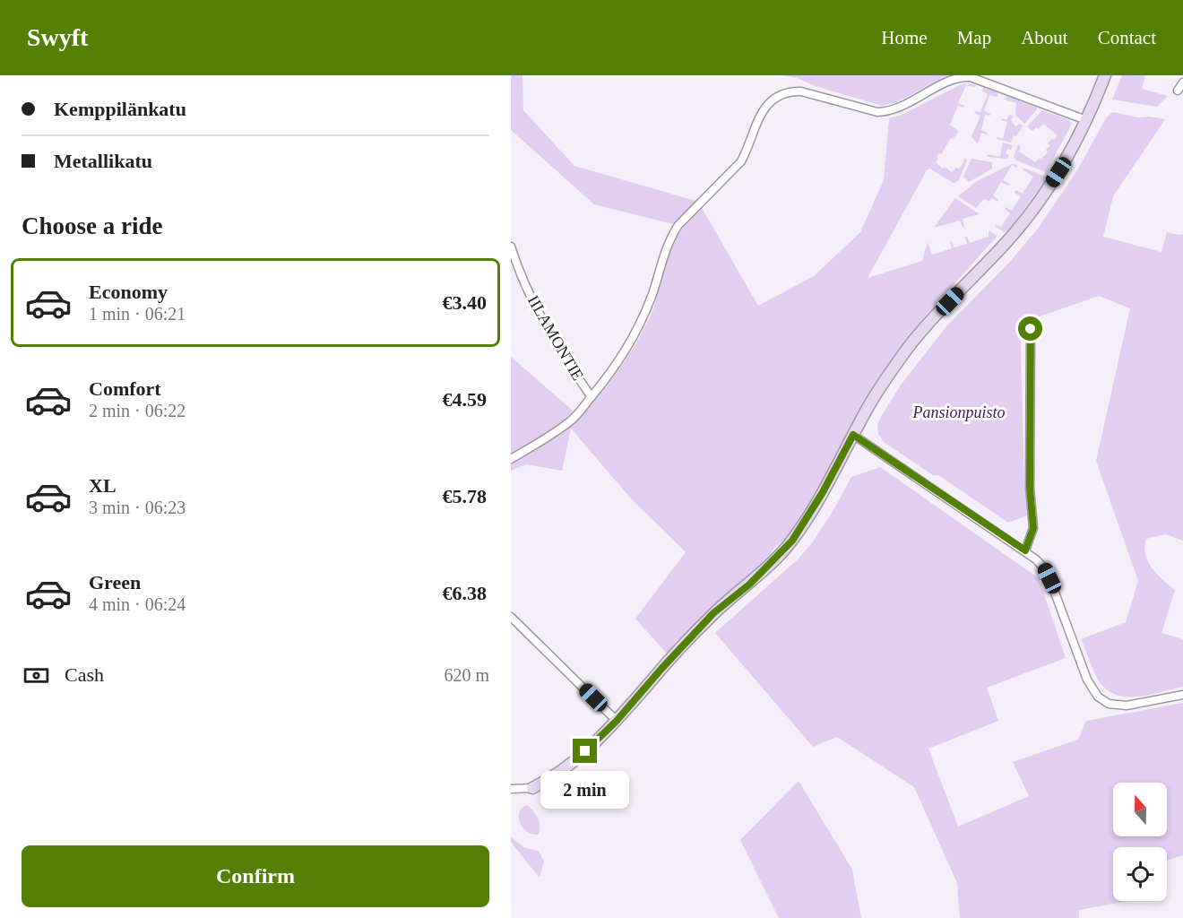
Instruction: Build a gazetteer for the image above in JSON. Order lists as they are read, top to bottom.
{
  "streets": {
    "street": ["IILAMONTIE"]
  },
  "parks": ["Pansionpuisto"],
  "north": "top",
  "page": {
    "header": "Swyft",
    "nav": [
      "Home",
      "Map",
      "About",
      "Contact"
    ],
    "banner": ["Kemppilänkatu", "Metallikatu"],
    "heading": "Choose a ride",
    "list": [
      {
        "name": "Economy",
        "note": "1 min · 06:21",
        "value": "€3.40"
      },
      {
        "name": "Comfort",
        "note": "2 min · 06:22",
        "value": "€4.59"
      },
      {
        "name": "XL",
        "note": "3 min · 06:23",
        "value": "€5.78"
      },
      {
        "name": "Green",
        "note": "4 min · 06:24",
        "value": "€6.38"
      }
    ],
    "pay": ["Cash", "620 m"],
    "bubble": "2 min",
    "buttons": "Confirm"
  }
}
